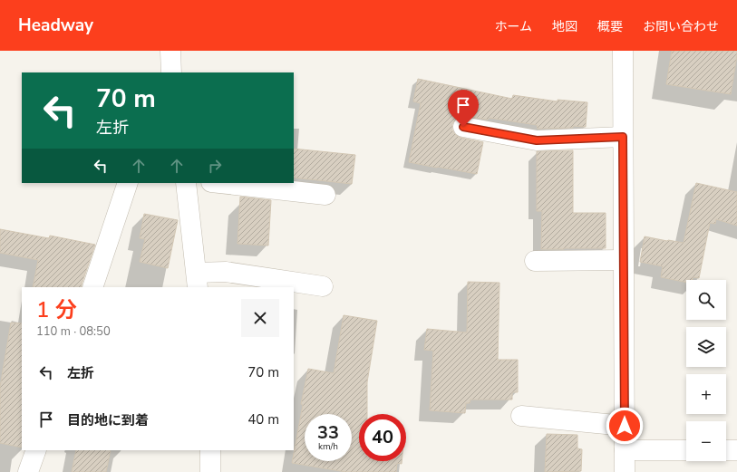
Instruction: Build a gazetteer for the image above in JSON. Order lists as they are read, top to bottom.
{
  "page": {
    "header": "Headway",
    "nav": [
      "ホーム",
      "地図",
      "概要",
      "お問い合わせ"
    ],
    "turn": ["70 m", "左折"],
    "map_buttons": ["+", "−"],
    "heading": ["1 分", "110 m · 08:50"],
    "list": [
      {
        "name": "左折",
        "value": "70 m"
      },
      {
        "name": "目的地に到着",
        "value": "40 m"
      }
    ],
    "speed": "33 km/h",
    "limit": "40"
  }
}
